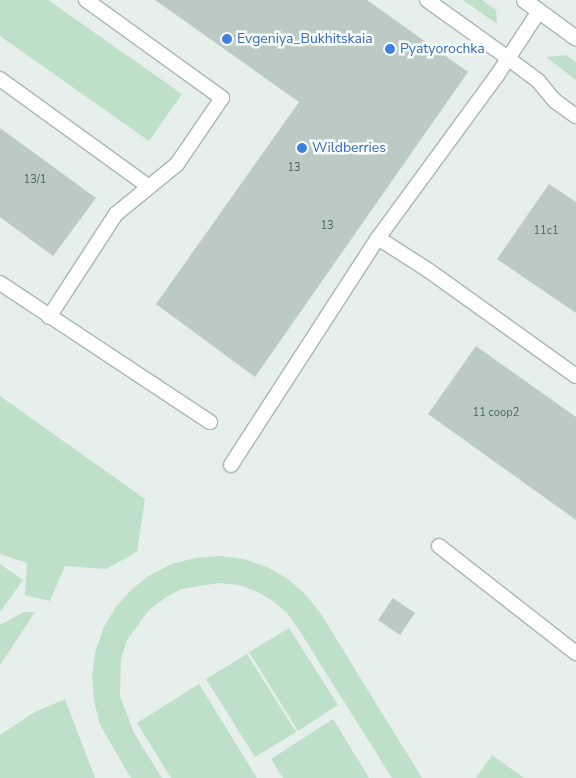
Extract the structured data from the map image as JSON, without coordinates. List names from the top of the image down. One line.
{"places":["Evgeniya_Bukhitskaia","Pyatyorochka","Wildberries"],"house_numbers":["13","13/1","13","11с1","11 соор2"]}
